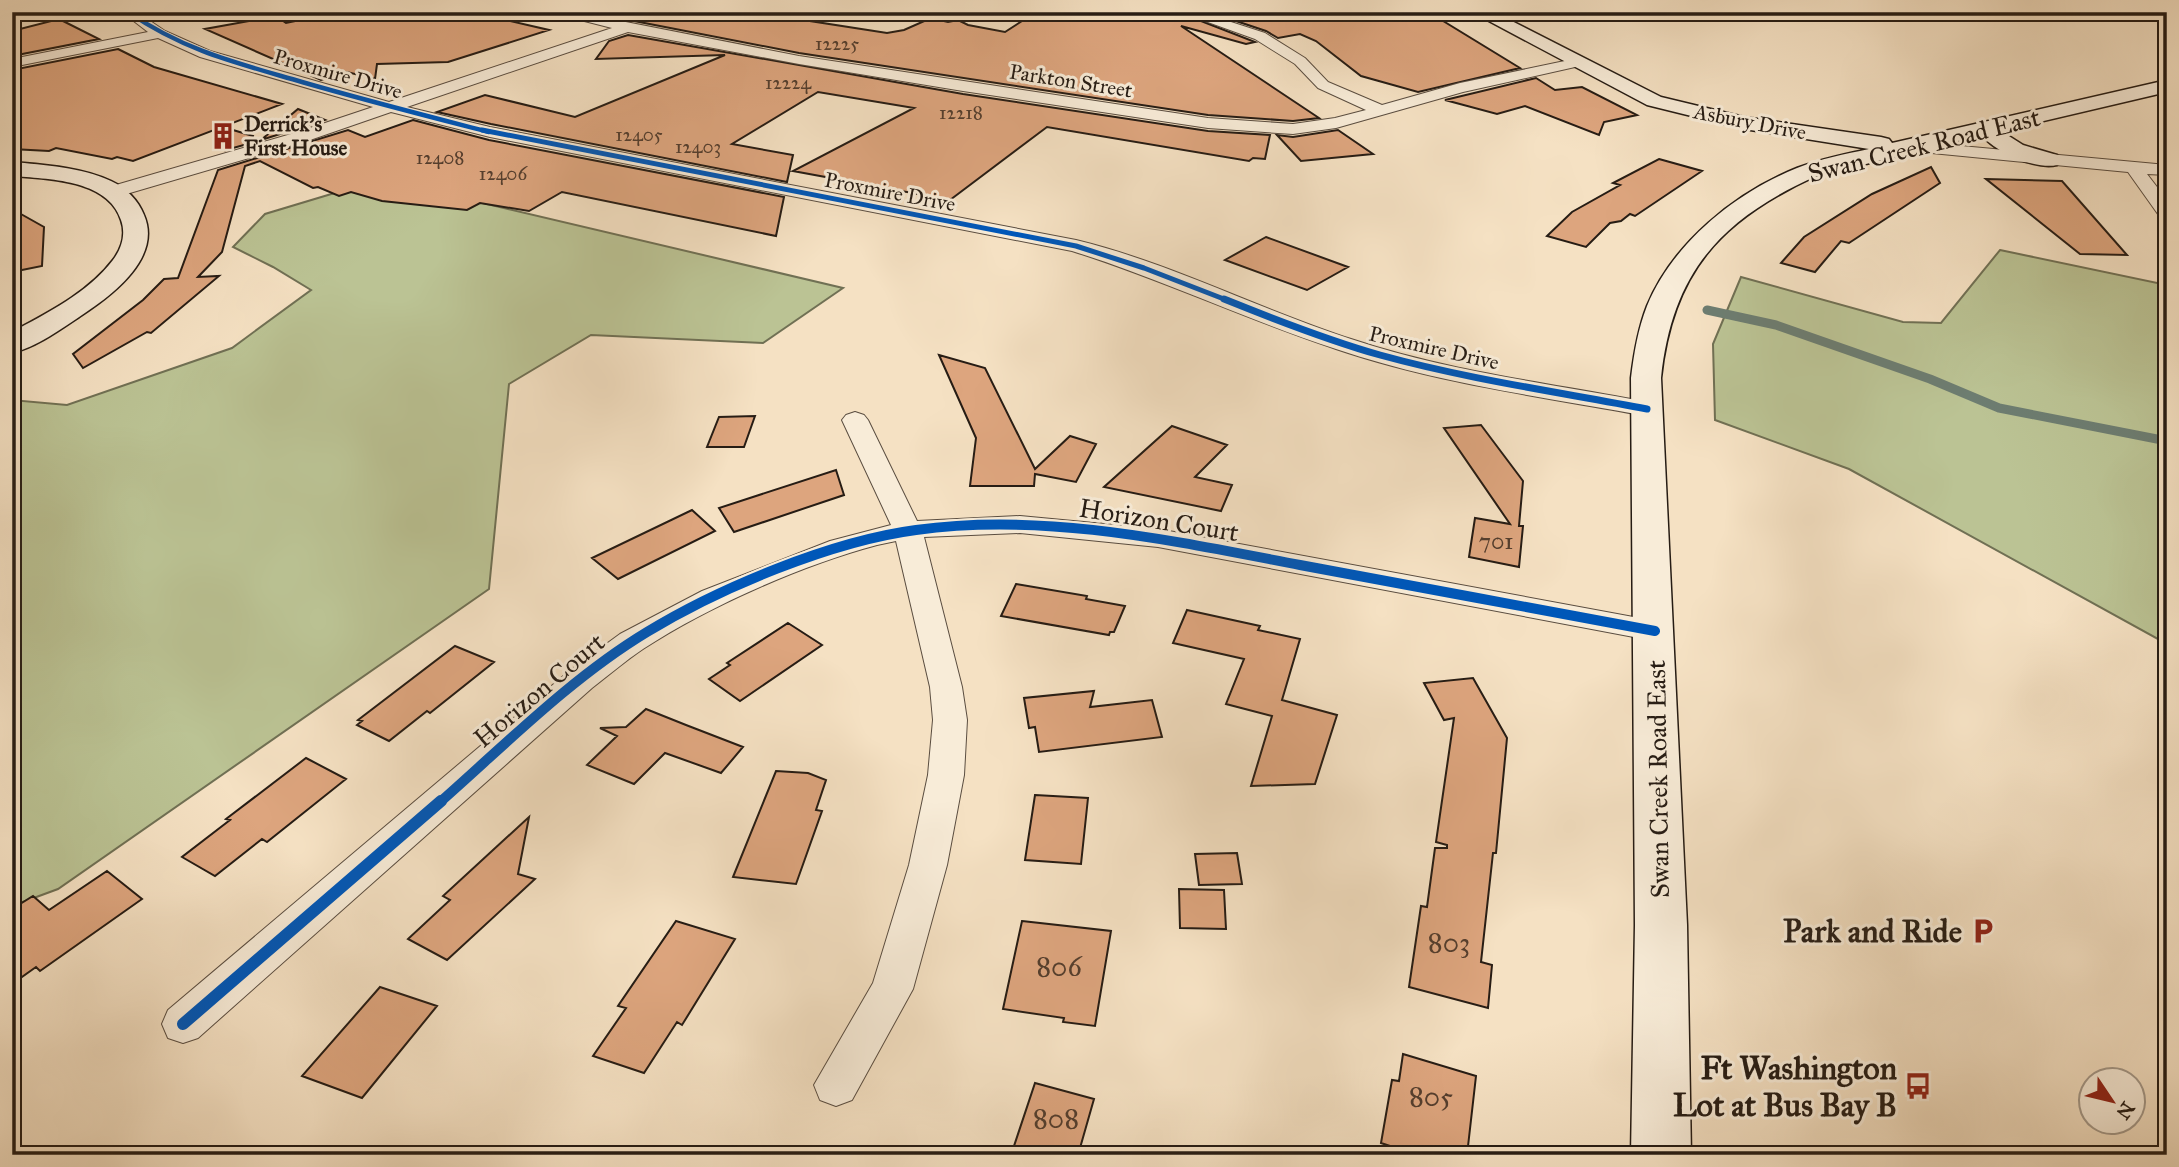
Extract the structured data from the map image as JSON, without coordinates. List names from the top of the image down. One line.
{"streets":{"main road":["Asbury Drive","Swan Creek Road East"],"street":["Proxmire Drive","Parkton Street","Horizon Court"]},"crossings":[["Proxmire Drive","Swan Creek Road East"],["Parkton Street","Asbury Drive"],["Asbury Drive","Swan Creek Road East"],["Swan Creek Road East","Horizon Court"]],"places":{"building":["Derrick's First House"],"parking":["Park and Ride"],"bus stop":["Ft Washington Lot at Bus Bay B"]},"house_numbers":["12225","12224","12218","12405","12403","12408","12406","701","803","806","805","808"],"north":"bottom right"}
